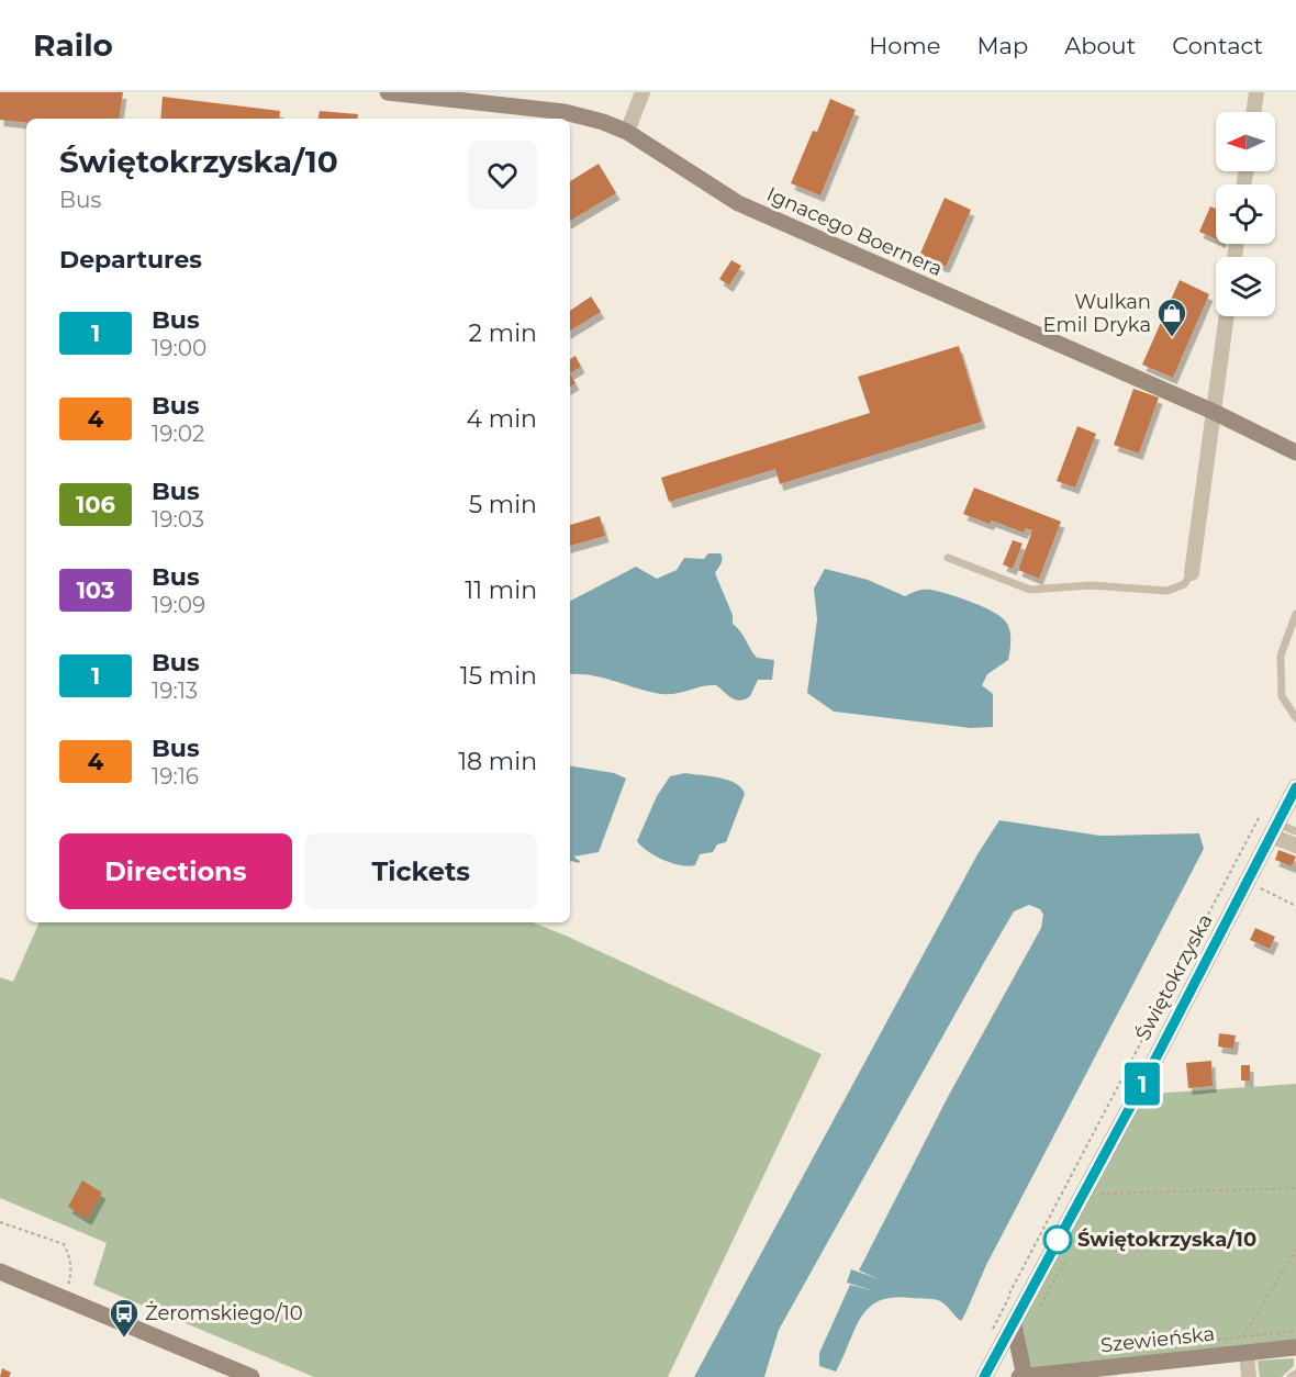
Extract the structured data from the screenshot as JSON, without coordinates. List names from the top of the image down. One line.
{"streets":{"street":["Ignacego Boernera","Świętokrzyska","Szewieńska"]},"places":{"shop":["Wulkan Emil Dryka"],"other":["Świętokrzyska/10"],"bus stop":["Żeromskiego/10"]},"lines":["bus line 1"],"north":"left","page":{"header":"Railo","nav":["Home","Map","About","Contact"],"on_map":"1","heading":[["Świętokrzyska/10","Bus"],"Departures"],"list":[{"mark":"1","name":"Bus","note":"19:00","value":"2 min"},{"mark":"4","name":"Bus","note":"19:02","value":"4 min"},{"mark":"106","name":"Bus","note":"19:03","value":"5 min"},{"mark":"103","name":"Bus","note":"19:09","value":"11 min"},{"mark":"1","name":"Bus","note":"19:13","value":"15 min"},{"mark":"4","name":"Bus","note":"19:16","value":"18 min"}],"buttons":["Directions","Tickets"]}}
